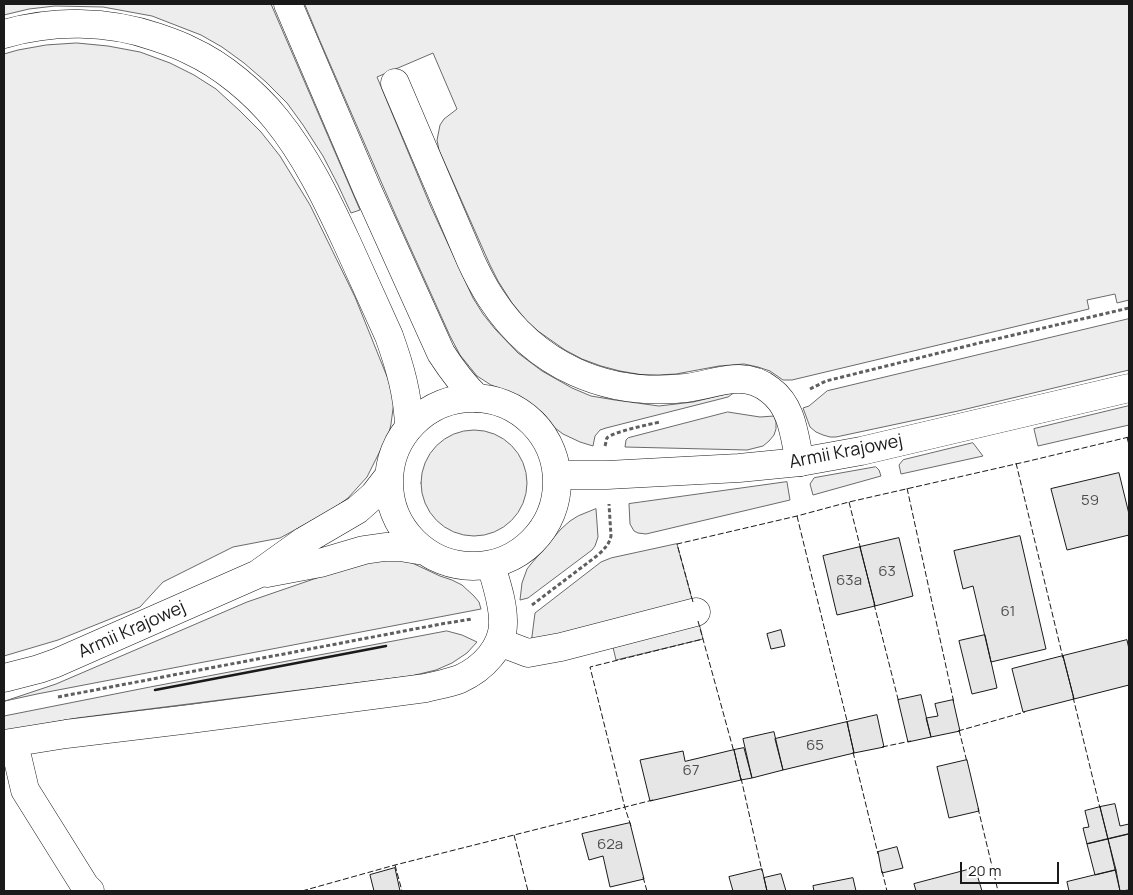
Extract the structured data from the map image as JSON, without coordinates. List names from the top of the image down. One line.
{"streets":{"main road":["Armii Krajowej"]},"house_numbers":["59","63","63a","61","65","67","62a"],"scale_bar":"20 m"}
